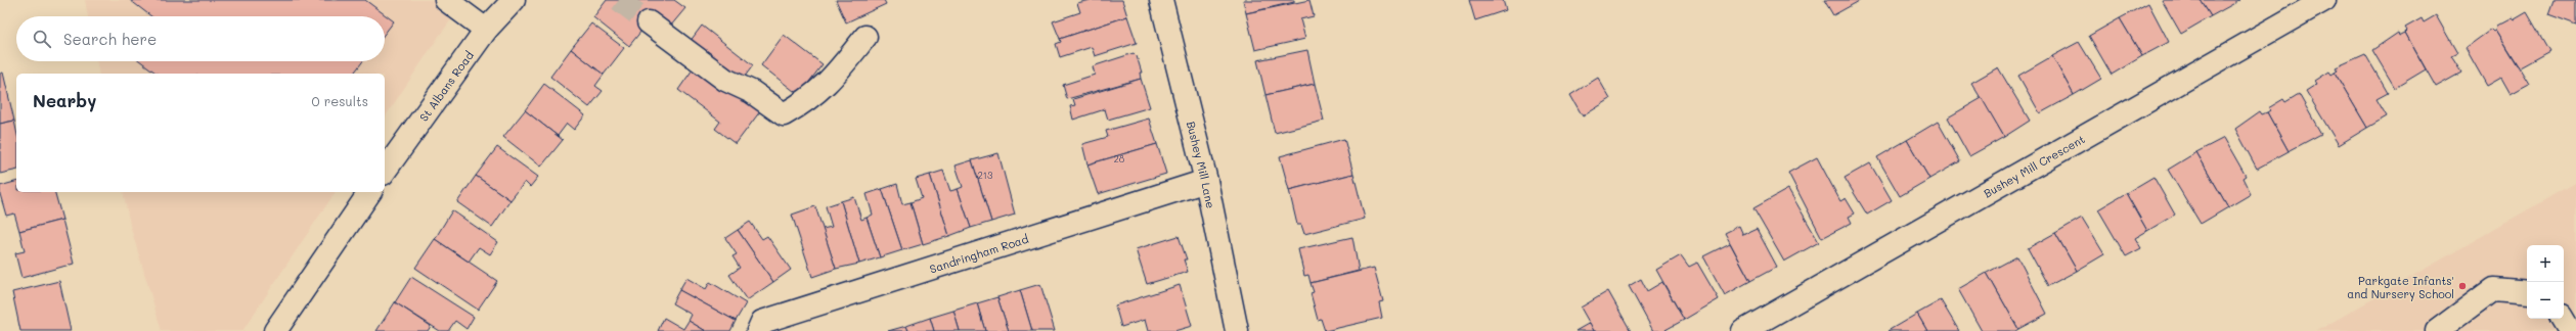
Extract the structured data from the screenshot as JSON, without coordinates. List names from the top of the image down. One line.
{"streets":{"street":["St Albans Road","Bushey Mill Lane","Bushey Mill Crescent","Sandringham Road"]},"crossings":[["Bushey Mill Lane","Sandringham Road"]],"places":["Parkgate Infants' and Nursery School"],"house_numbers":["28","213"],"page":{"search":"Search here","heading":["Nearby","0 results"],"map_buttons":["+","−"]}}
